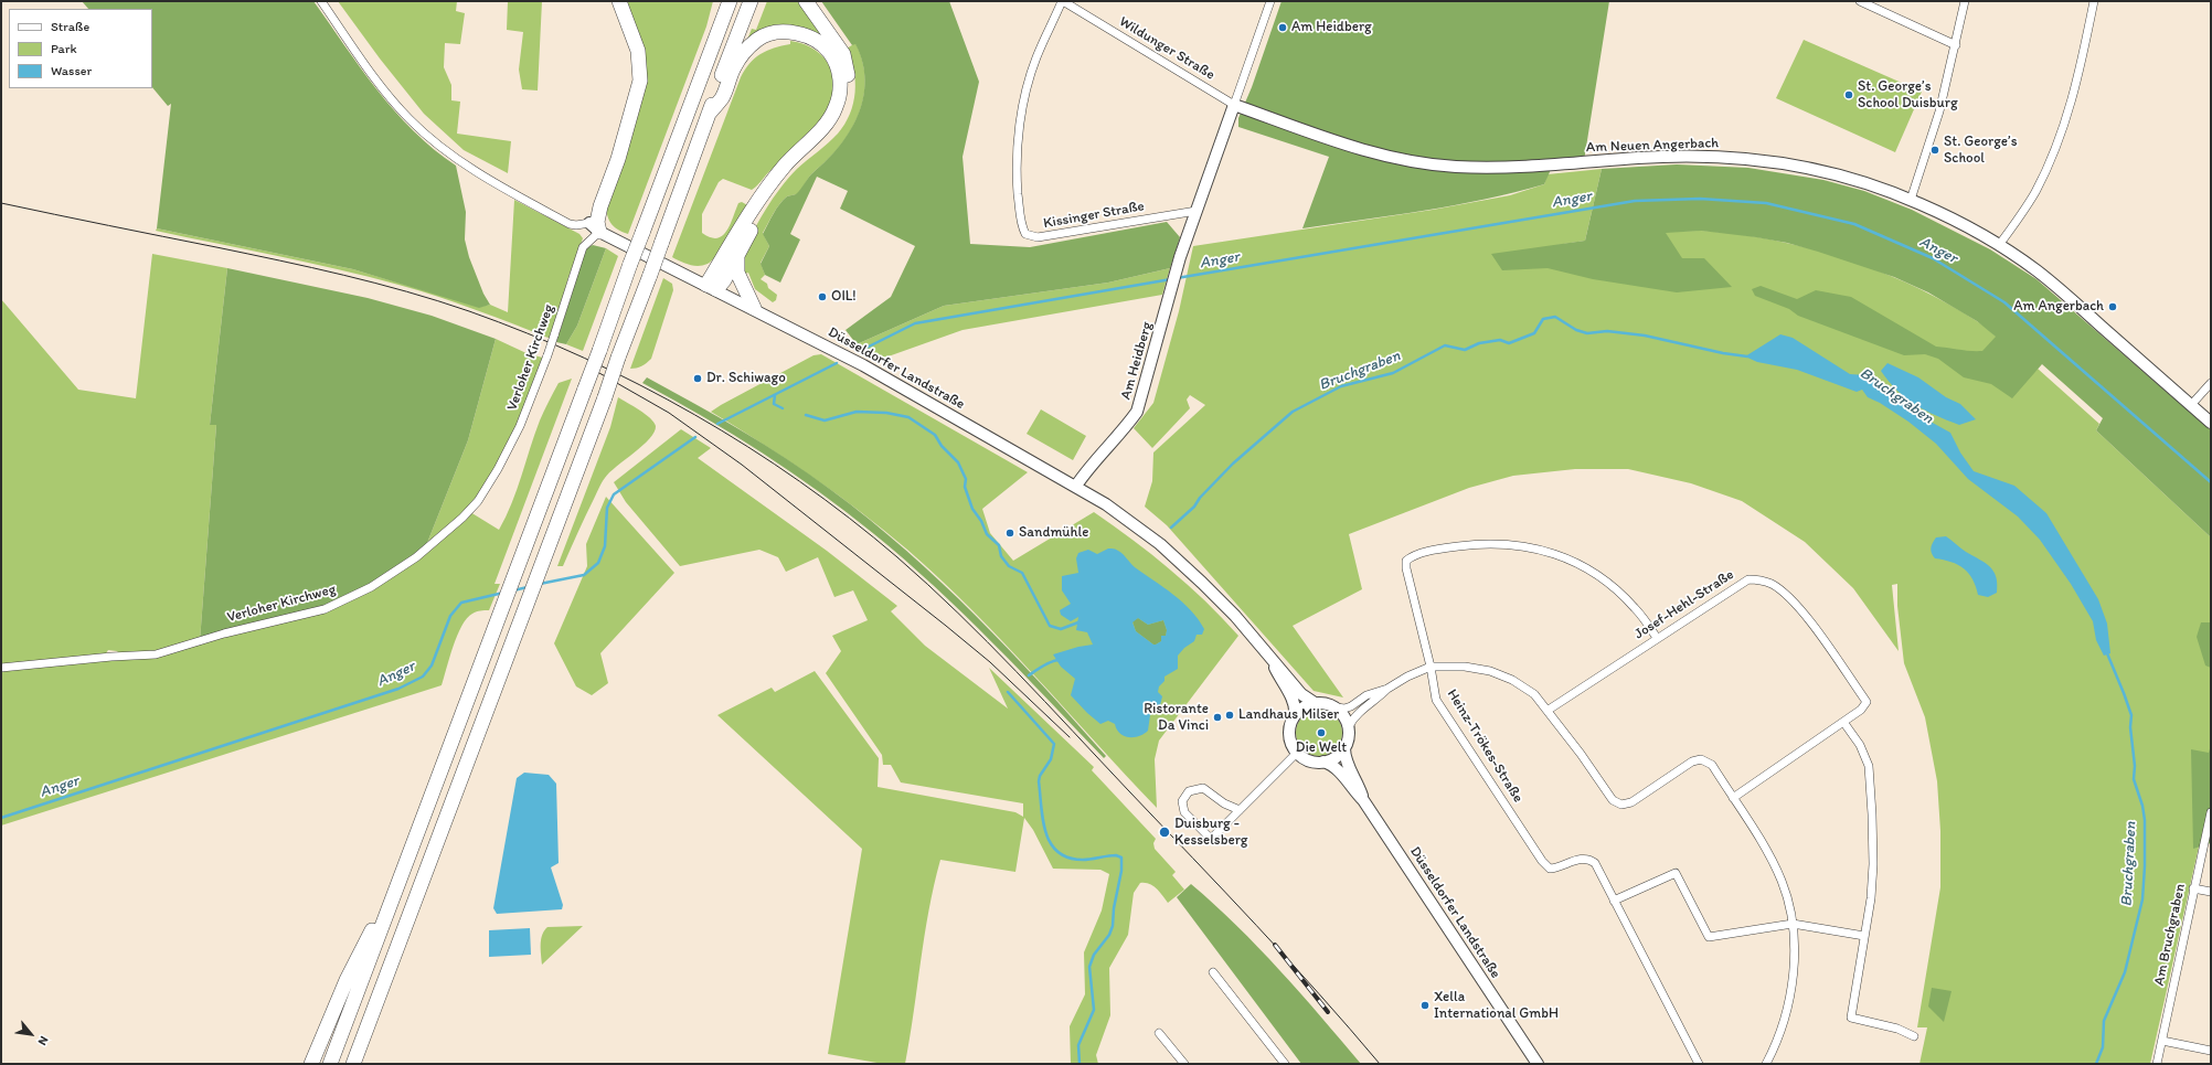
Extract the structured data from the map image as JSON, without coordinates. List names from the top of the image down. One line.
{"streets":{"main road":["Am Neuen Angerbach","Am Heidberg","Düsseldorfer Landstraße"],"street":["Wildunger Straße","Kissinger Straße","Verloher Kirchweg","Josef-Hehl-Straße","Heinz-Trökes-Straße","Am Bruchgraben"]},"crossings":[["Wildunger Straße","Am Neuen Angerbach"],["Wildunger Straße","Kissinger Straße"],["Wildunger Straße","Am Heidberg"],["Am Neuen Angerbach","Am Heidberg"],["Kissinger Straße","Am Heidberg"],["Verloher Kirchweg","Düsseldorfer Landstraße"],["Am Heidberg","Düsseldorfer Landstraße"],["Josef-Hehl-Straße","Heinz-Trökes-Straße"]],"water":["Anger","Bruchgraben"],"places":["Am Heidberg","St. George’s School Duisburg","St. George’s School","OIL!","Am Angerbach","Dr. Schiwago","Sandmühle","Landhaus Milser","Ristorante Da Vinci","Die Welt","Duisburg - Kesselsberg","Xella International GmbH"],"legend":["Straße","Park","Wasser"],"north":"bottom right"}
